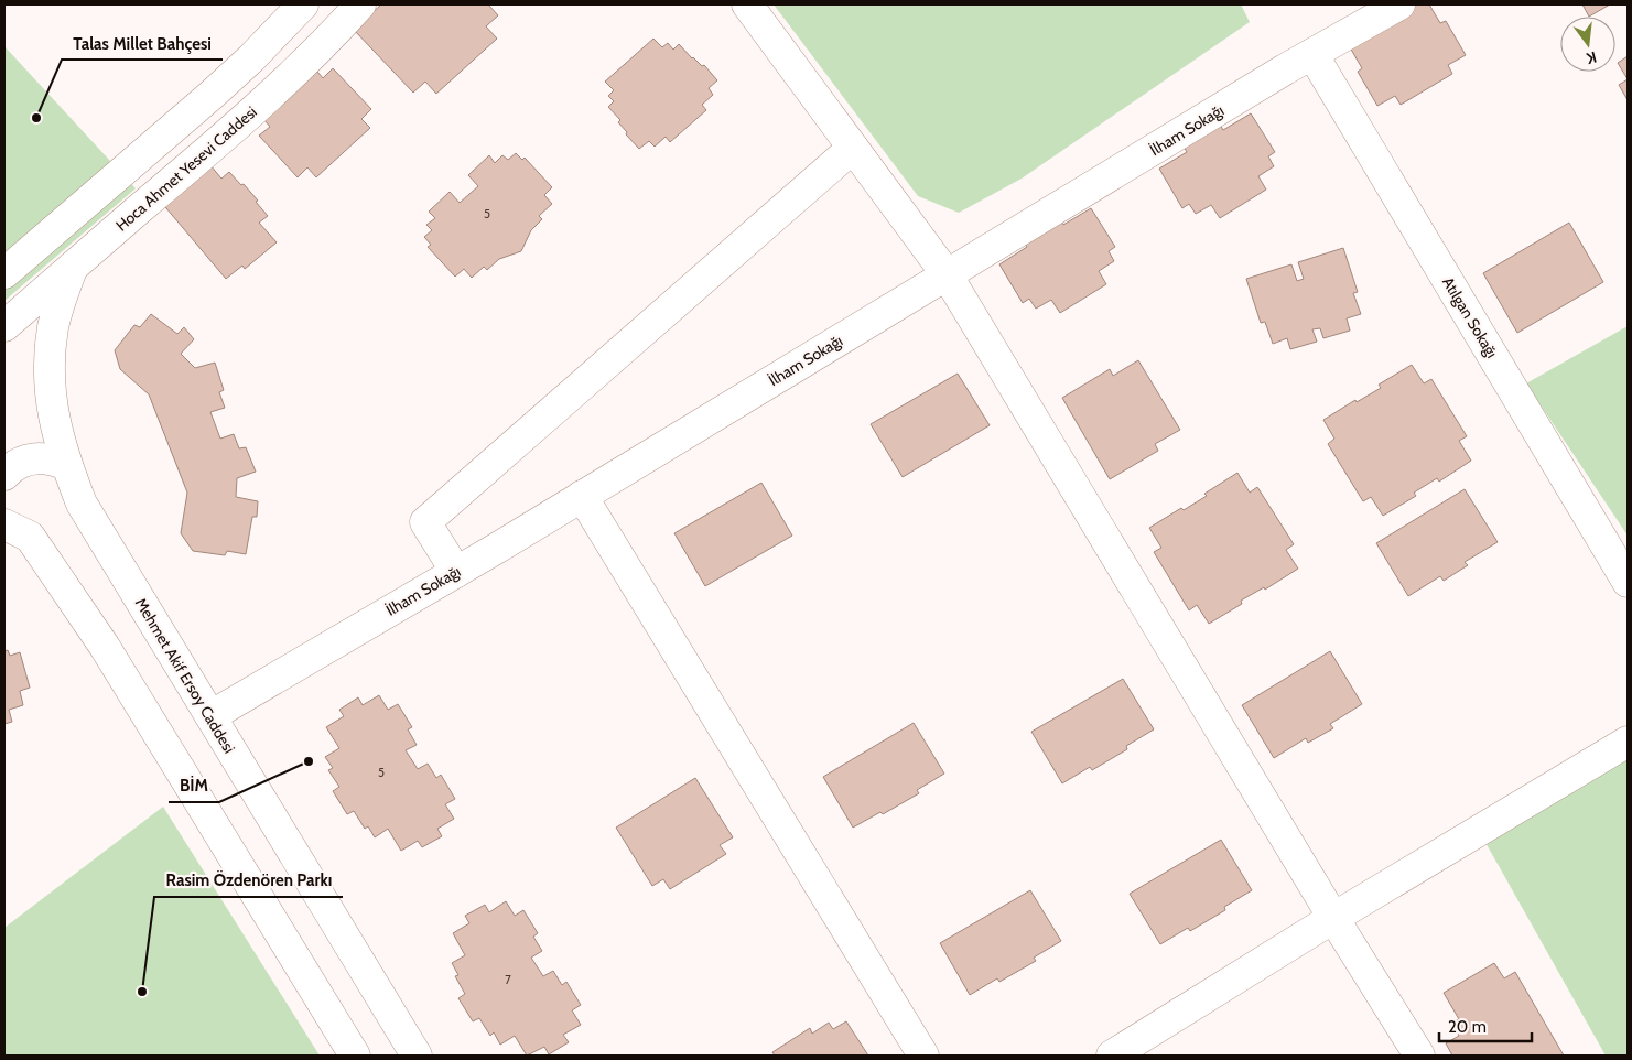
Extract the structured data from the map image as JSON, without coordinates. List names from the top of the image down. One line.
{"streets":{"street":["İlham Sokağı","Hoca Ahmet Yesevi Caddesi","Atılgan Sokağı","Mehmet Akif Ersoy Caddesi"]},"crossings":[["İlham Sokağı","Atılgan Sokağı"],["İlham Sokağı","Mehmet Akif Ersoy Caddesi"],["Hoca Ahmet Yesevi Caddesi","Mehmet Akif Ersoy Caddesi"]],"places":["Talas Millet Bahçesi","BİM","Rasim Özdenören Parkı"],"house_numbers":["5","5","7"],"scale_bar":"20 m","north":"bottom"}
